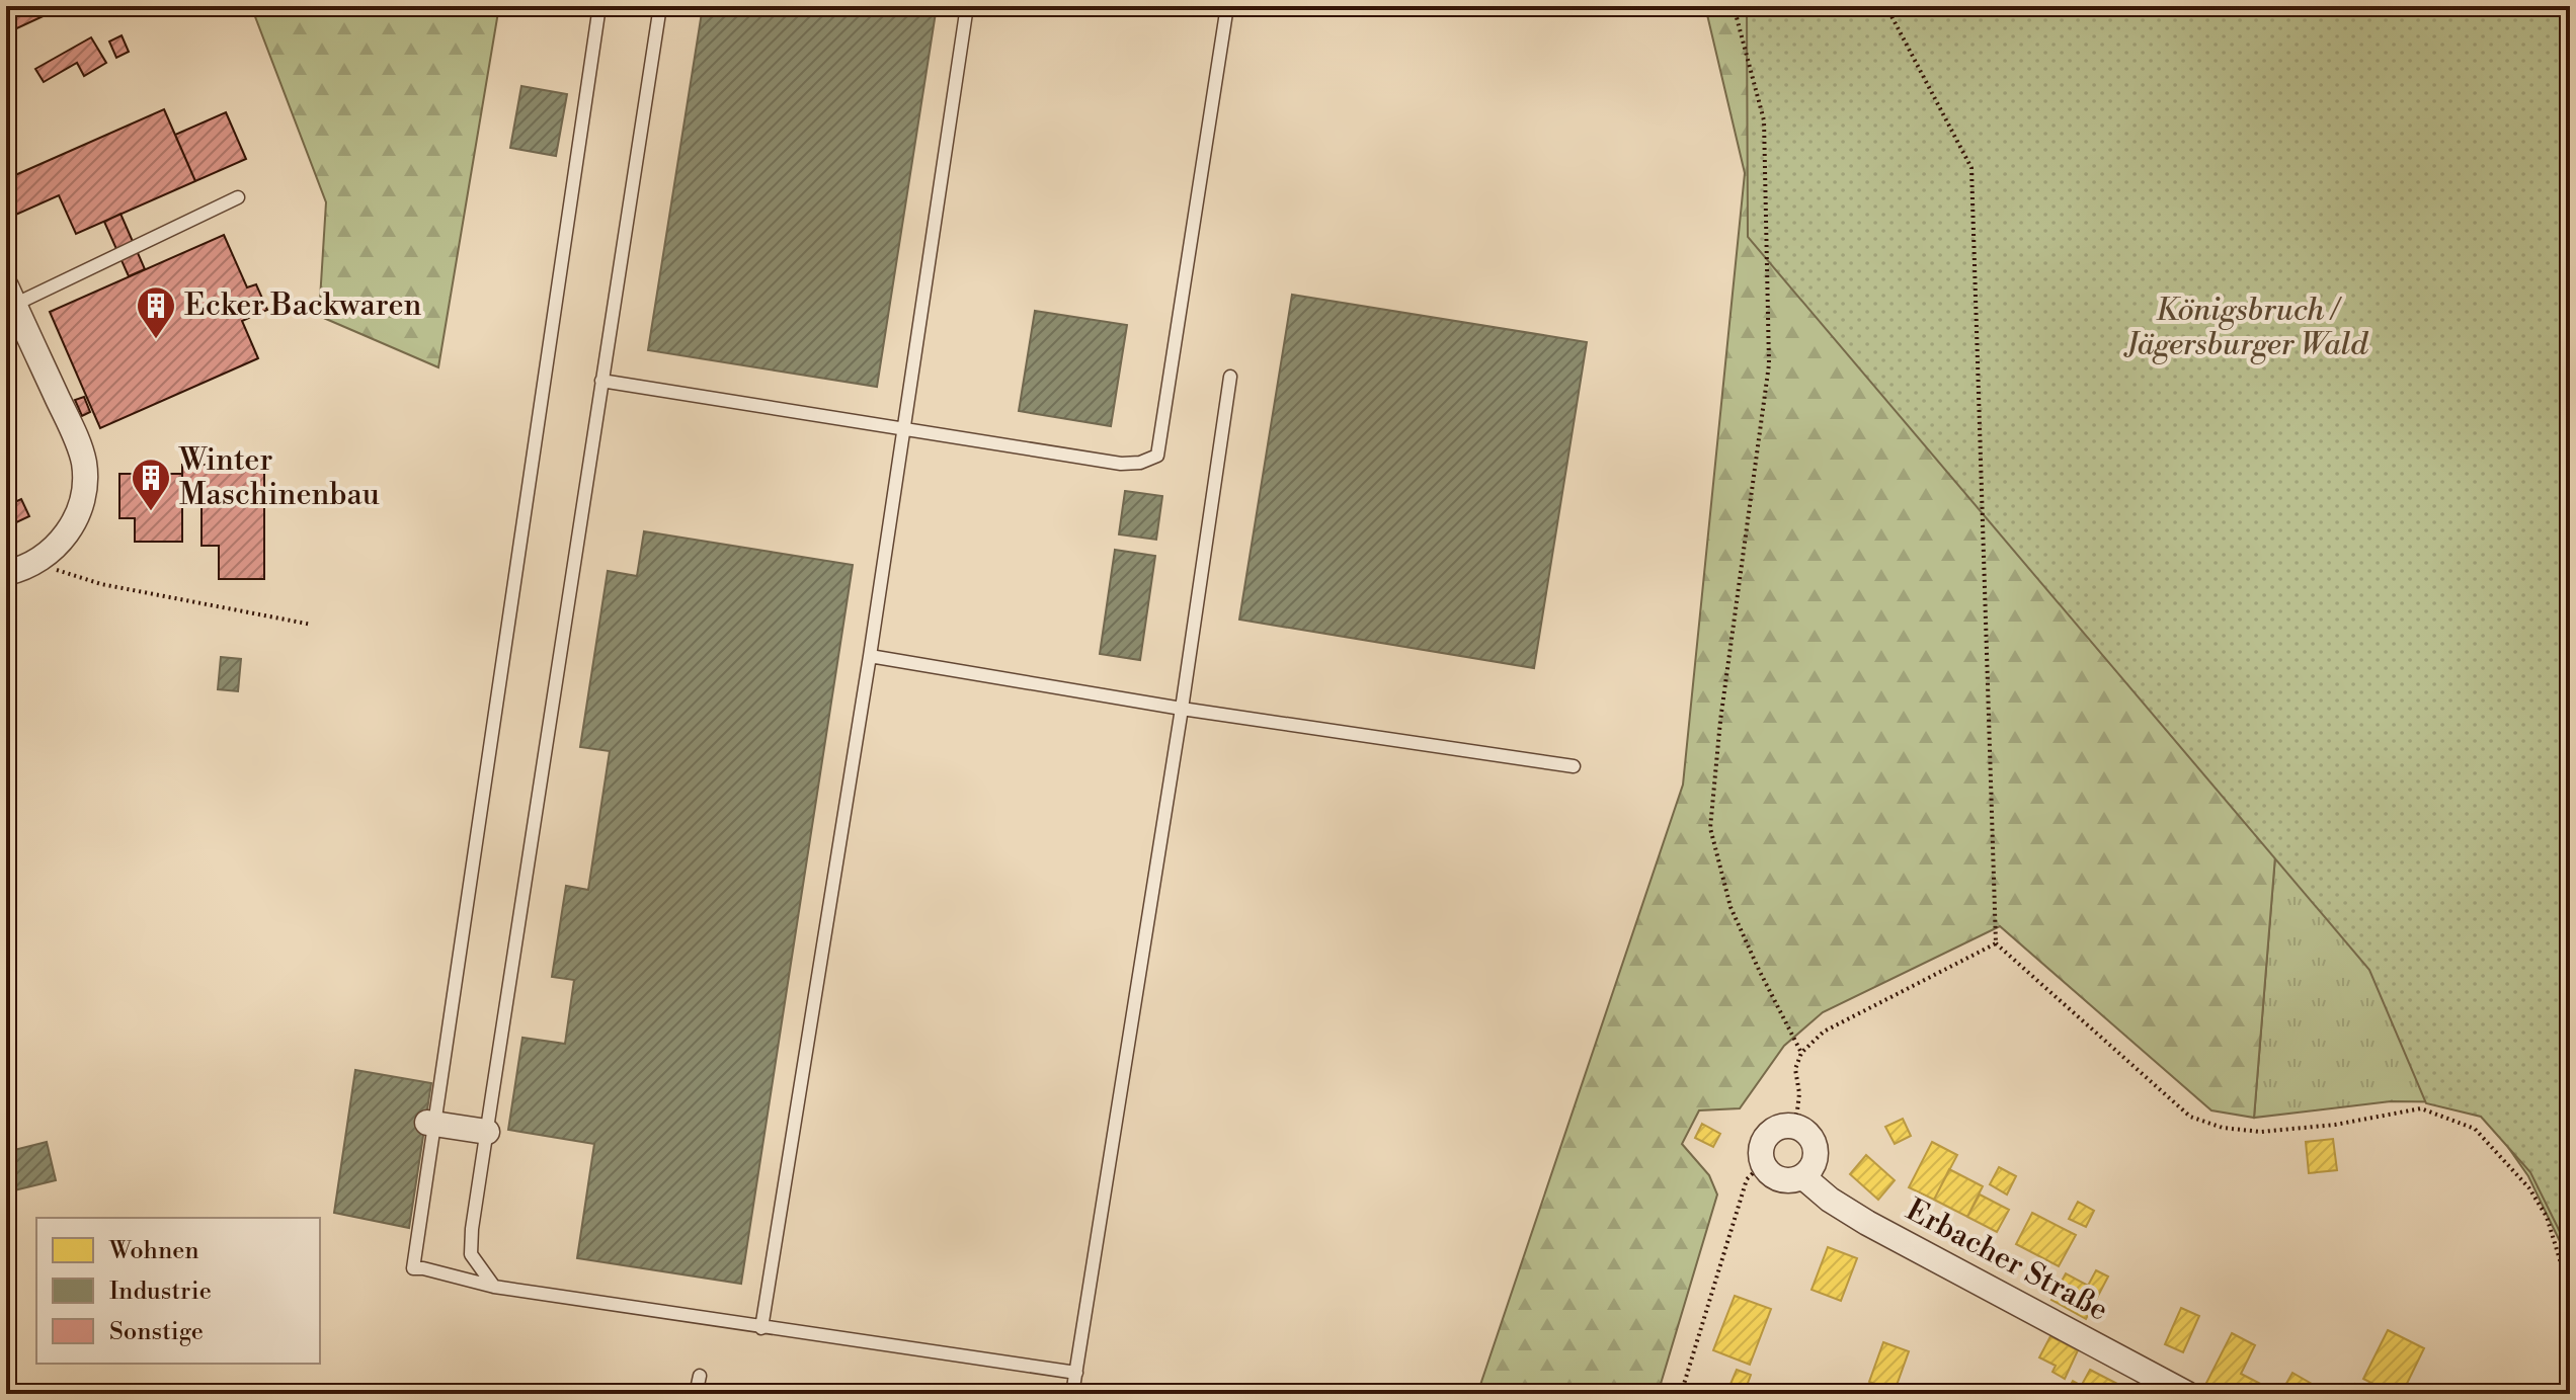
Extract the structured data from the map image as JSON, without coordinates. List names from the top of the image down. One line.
{"streets":{"street":["Erbacher Straße"]},"parks":["Königsbruch / Jägersburger Wald"],"places":{"building":["Ecker Backwaren","Winter Maschinenbau"]},"legend":["Wohnen","Industrie","Sonstige"]}
